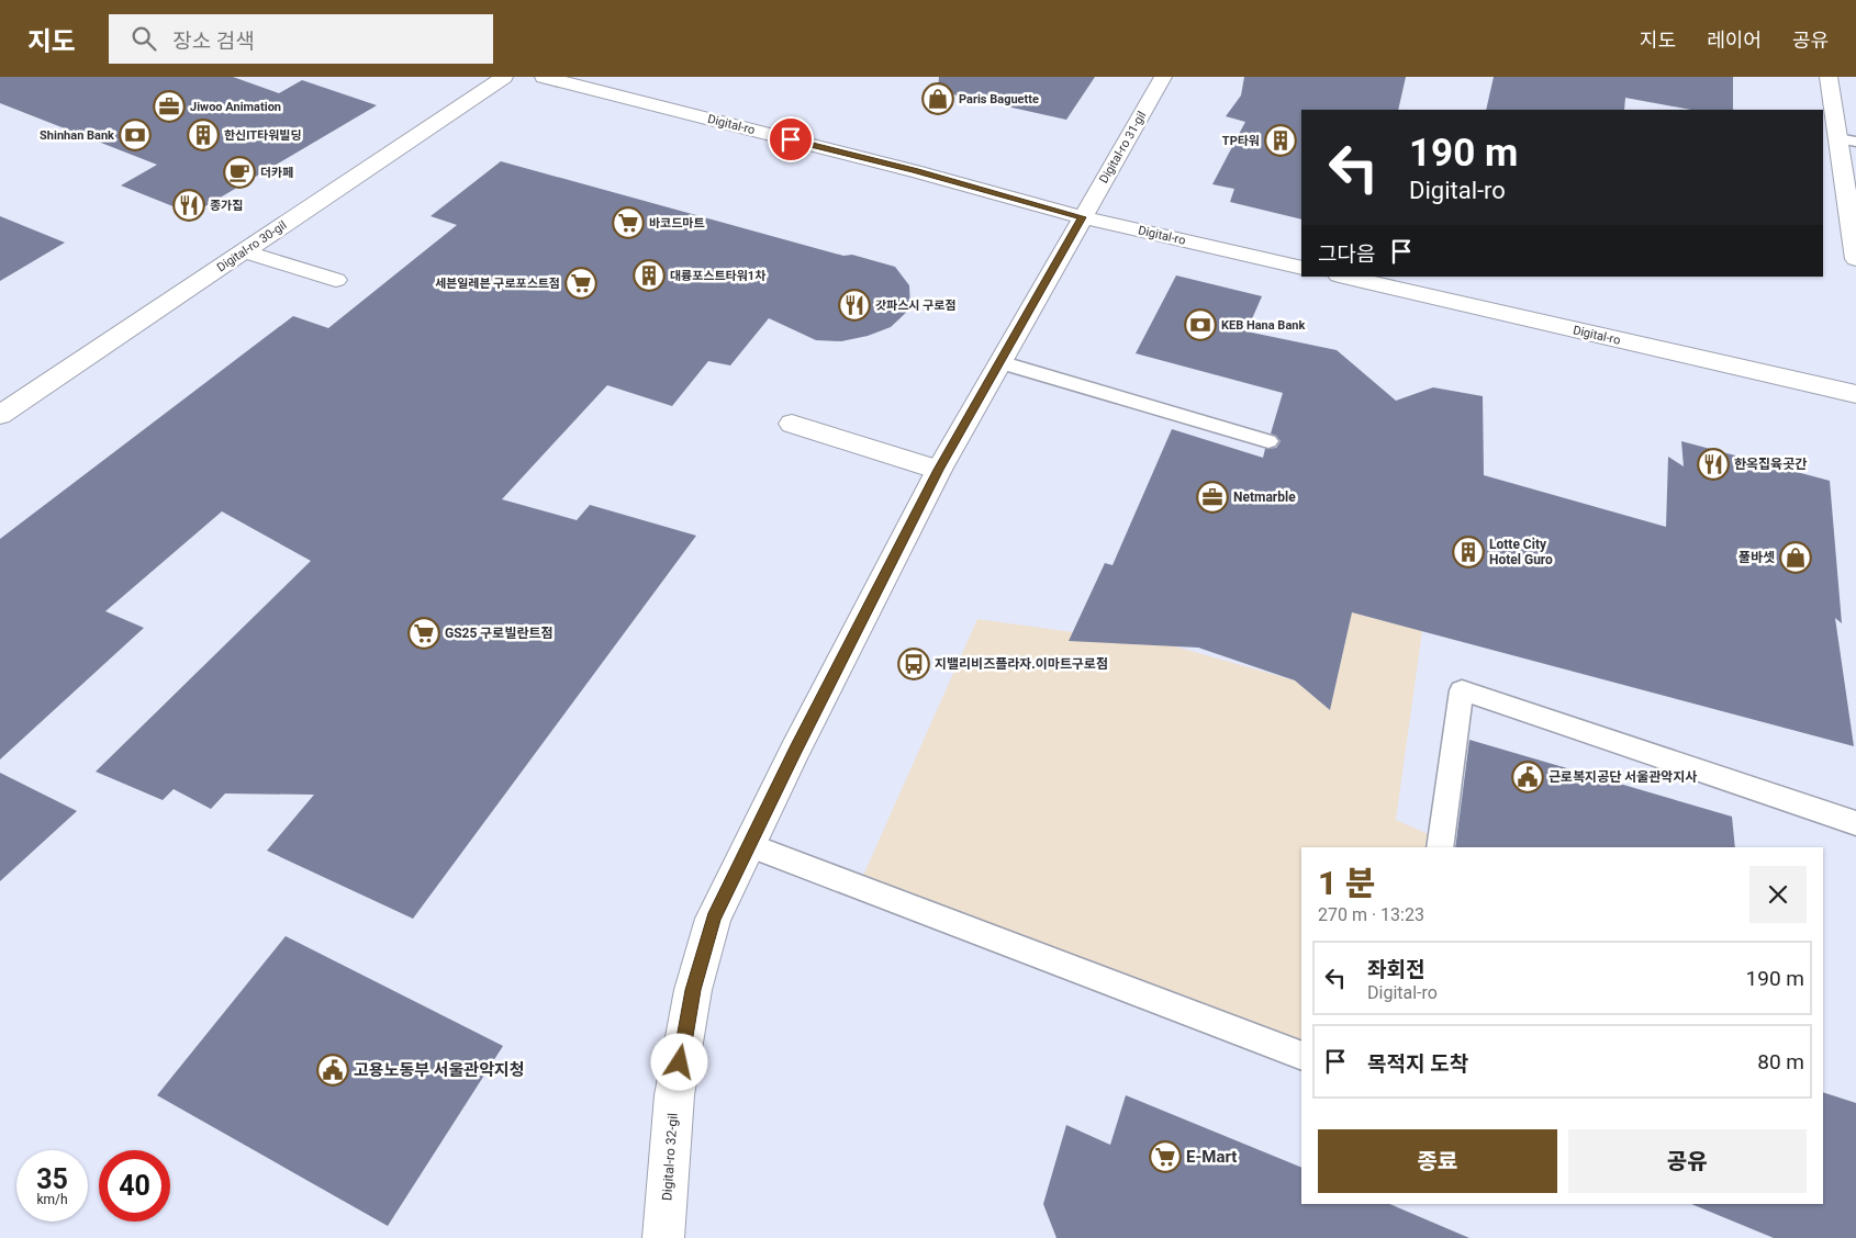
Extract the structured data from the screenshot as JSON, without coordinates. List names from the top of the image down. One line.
{"streets":{"street":["Digital-ro","Digital-ro 31-gil","Digital-ro 30-gil","Digital-ro 32-gil"]},"crossings":[["Digital-ro","Digital-ro 31-gil"],["Digital-ro","Digital-ro 32-gil"],["Digital-ro 31-gil","Digital-ro 32-gil"]],"places":{"shop":["Paris Baguette","풀바셋"],"office":["Jiwoo Animation","Netmarble"],"bank":["Shinhan Bank","KEB Hana Bank"],"building":["한신IT타워빌딩","TP타워","대륭포스트타워1차","Lotte City Hotel Guro"],"cafe":["더카페"],"restaurant":["종가집","갓파스시 구로점","한옥집육곳간"],"supermarket":["바코드마트","세븐일레븐 구로포스트점","GS25 구로빌란트점","E-Mart"],"bus stop":["지밸리비즈플라자.이마트구로점"],"public building":["근로복지공단 서울관악지사","고용노동부 서울관악지청"]},"page":{"header":"지도","search":"장소 검색","nav":["지도","레이어","공유"],"turn":["190 m","Digital-ro"],"then":"그다음","heading":["1 분","270 m · 13:23"],"list":[{"name":"좌회전","note":"Digital-ro","value":"190 m"},{"name":"목적지 도착","value":"80 m"}],"buttons":["종료","공유"],"speed":"35 km/h","limit":"40"}}
